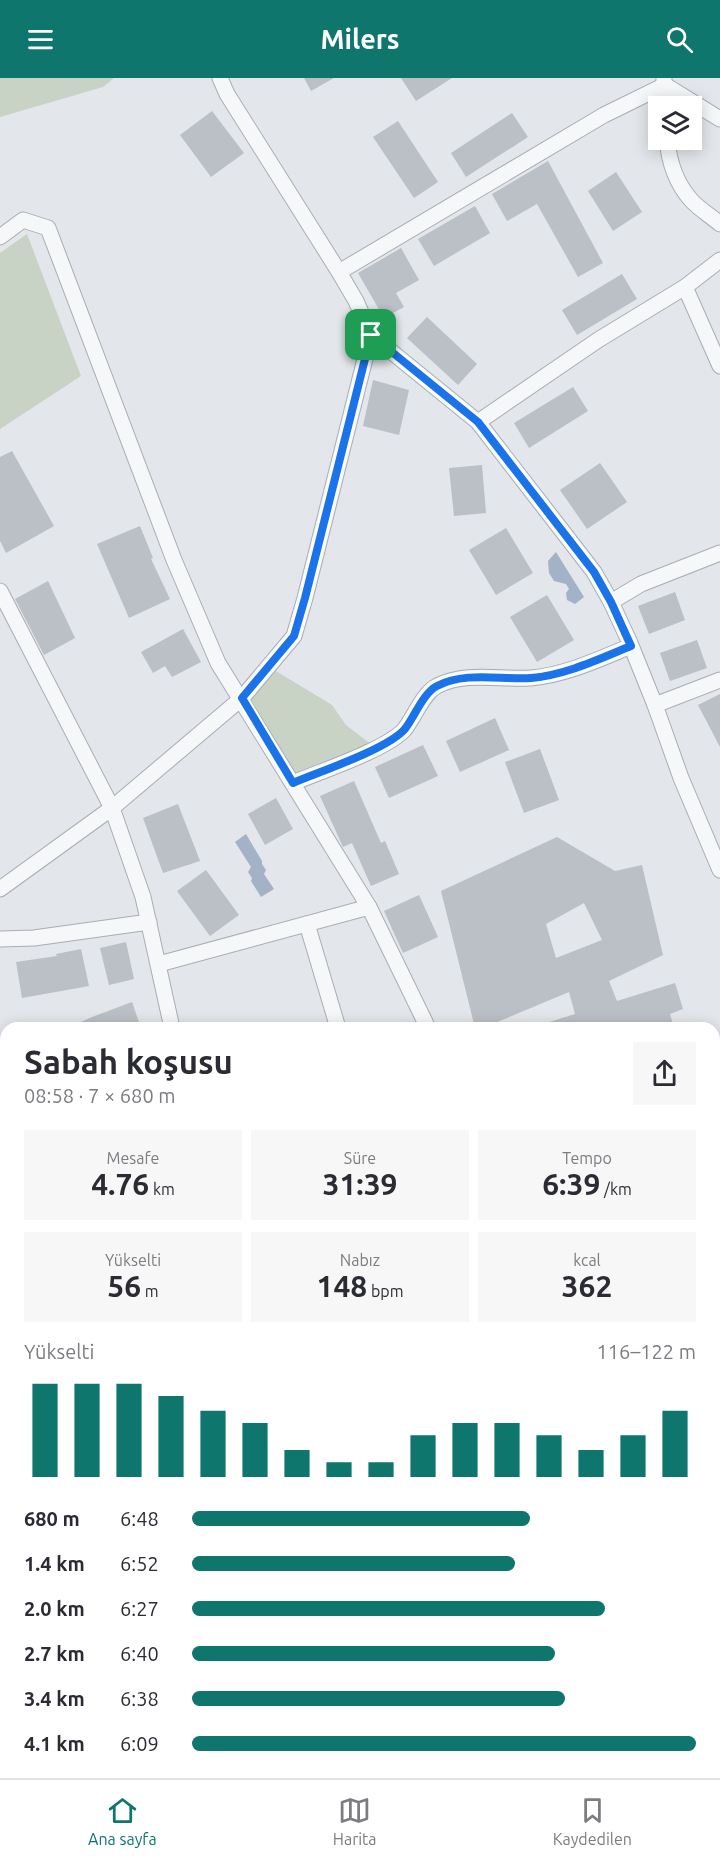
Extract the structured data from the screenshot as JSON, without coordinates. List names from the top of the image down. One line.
{"page":{"header":"Milers","heading":["Sabah koşusu","08:58 · 7 × 680 m"],"stats":[["Mesafe","4.76 km"],["Süre","31:39"],["Tempo","6:39 /km"],["Yükselti","56 m"],["Nabız","148 bpm"],["kcal","362"]],"chart":["Yükselti","116–122 m"],"list":[{"name":"680 m","note":"6:48"},{"name":"1.4 km","note":"6:52"},{"name":"2.0 km","note":"6:27"},{"name":"2.7 km","note":"6:40"},{"name":"3.4 km","note":"6:38"},{"name":"4.1 km","note":"6:09"}],"tabs":["Ana sayfa","Harita","Kaydedilen"]}}
